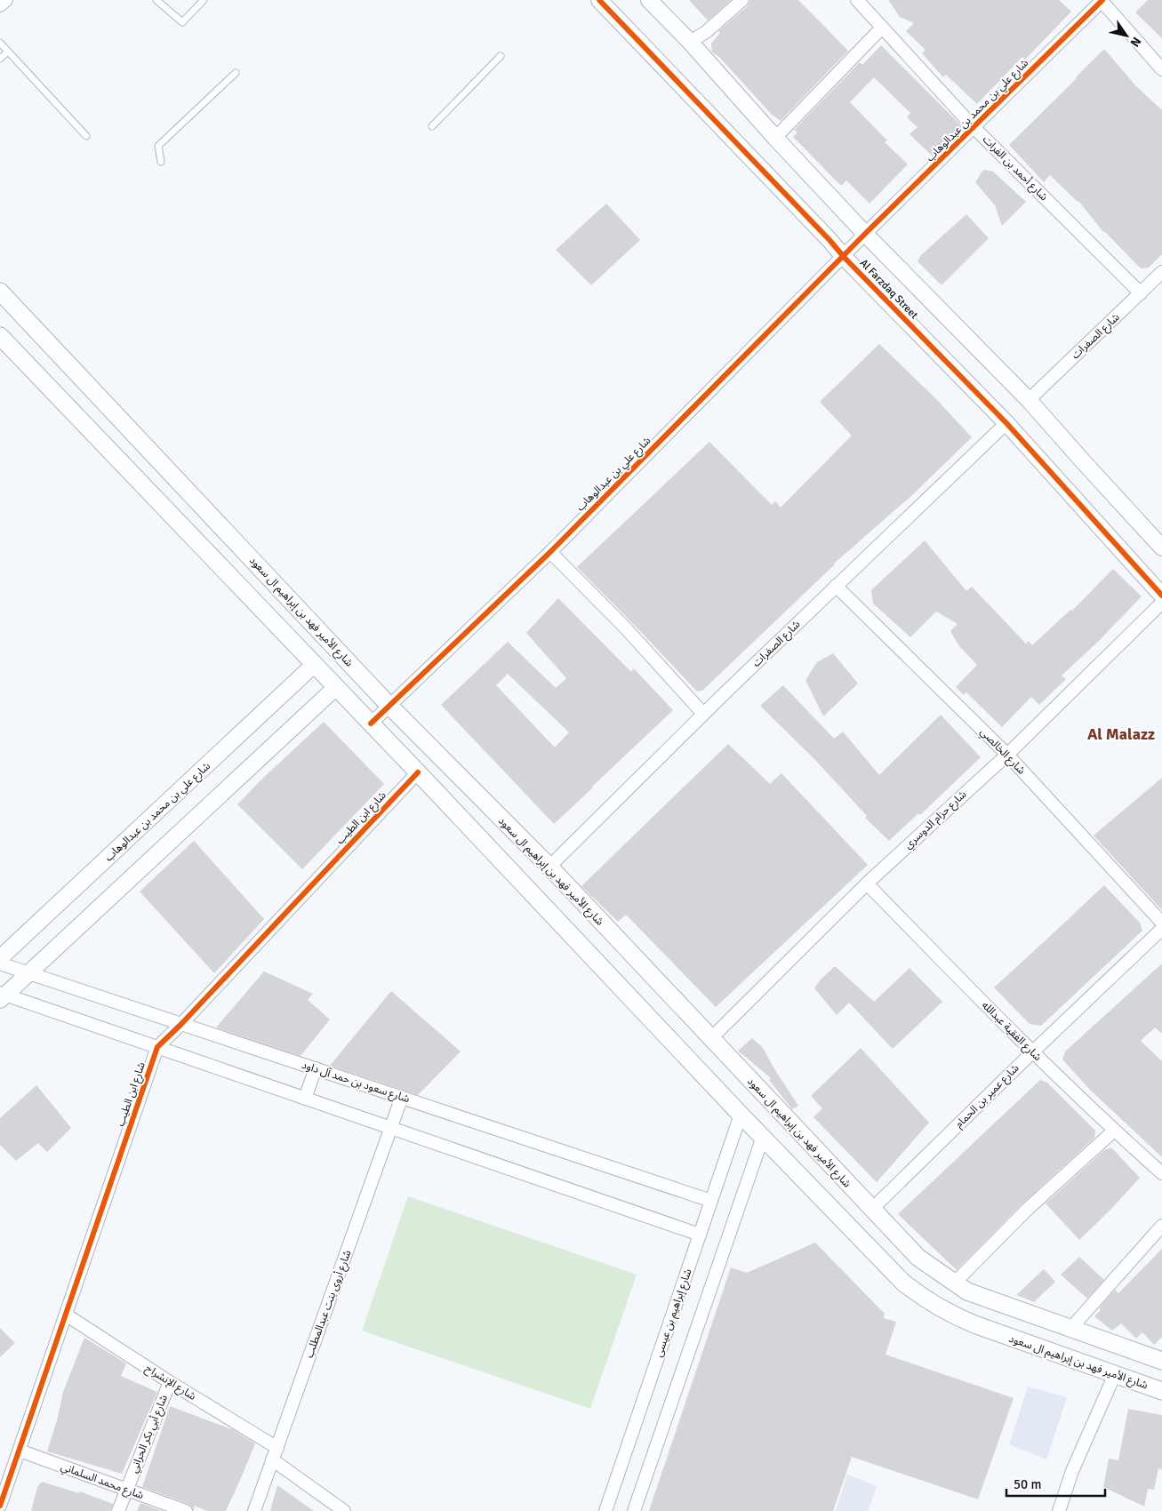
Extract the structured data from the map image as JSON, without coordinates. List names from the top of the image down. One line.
{"streets":{"main road":["شارع الأمير فهد بن إبراهيم ال سعود"],"street":["شارع علي بن محمد بن عبدالوهاب","شارع أحمد بن الفرات","Al Farzdaq Street","شارع الصفرات","شارع علي بن عبدالوهاب","شارع الخالصي","شارع ابن الطيب","شارع حزام الدوسري","شارع الفقية عبدالله","شارع سعود بن حمد آل داود","شارع عمير بن الحمام","شارع أروى بنت عبدالمطلب","شارع إبراهيم بن عيسى","شارع الإنشراح","شارع أبي بكر الحراني","شارع محمد السلماني"]},"crossings":[["شارع علي بن محمد بن عبدالوهاب","شارع أحمد بن الفرات"],["شارع علي بن محمد بن عبدالوهاب","Al Farzdaq Street"],["شارع علي بن محمد بن عبدالوهاب","شارع علي بن عبدالوهاب"],["شارع علي بن محمد بن عبدالوهاب","شارع الأمير فهد بن إبراهيم ال سعود"],["شارع أحمد بن الفرات","شارع الصفرات"],["Al Farzdaq Street","شارع الصفرات"],["Al Farzdaq Street","شارع علي بن عبدالوهاب"],["شارع الصفرات","شارع الأمير فهد بن إبراهيم ال سعود"],["شارع الصفرات","شارع الخالصي"],["شارع علي بن عبدالوهاب","شارع الأمير فهد بن إبراهيم ال سعود"],["شارع الأمير فهد بن إبراهيم ال سعود","شارع ابن الطيب"],["شارع الأمير فهد بن إبراهيم ال سعود","شارع حزام الدوسري"],["شارع الأمير فهد بن إبراهيم ال سعود","شارع عمير بن الحمام"],["شارع الأمير فهد بن إبراهيم ال سعود","شارع إبراهيم بن عيسى"],["شارع الخالصي","شارع حزام الدوسري"],["شارع ابن الطيب","شارع سعود بن حمد آل داود"],["شارع ابن الطيب","شارع الإنشراح"],["شارع ابن الطيب","شارع محمد السلماني"],["شارع حزام الدوسري","شارع الفقية عبدالله"],["شارع الفقية عبدالله","شارع عمير بن الحمام"],["شارع سعود بن حمد آل داود","شارع أروى بنت عبدالمطلب"],["شارع سعود بن حمد آل داود","شارع إبراهيم بن عيسى"],["شارع أروى بنت عبدالمطلب","شارع الإنشراح"],["شارع الإنشراح","شارع أبي بكر الحراني"],["شارع أبي بكر الحراني","شارع محمد السلماني"]],"districts":["Al Malazz"],"scale_bar":"50 m","north":"bottom right"}
